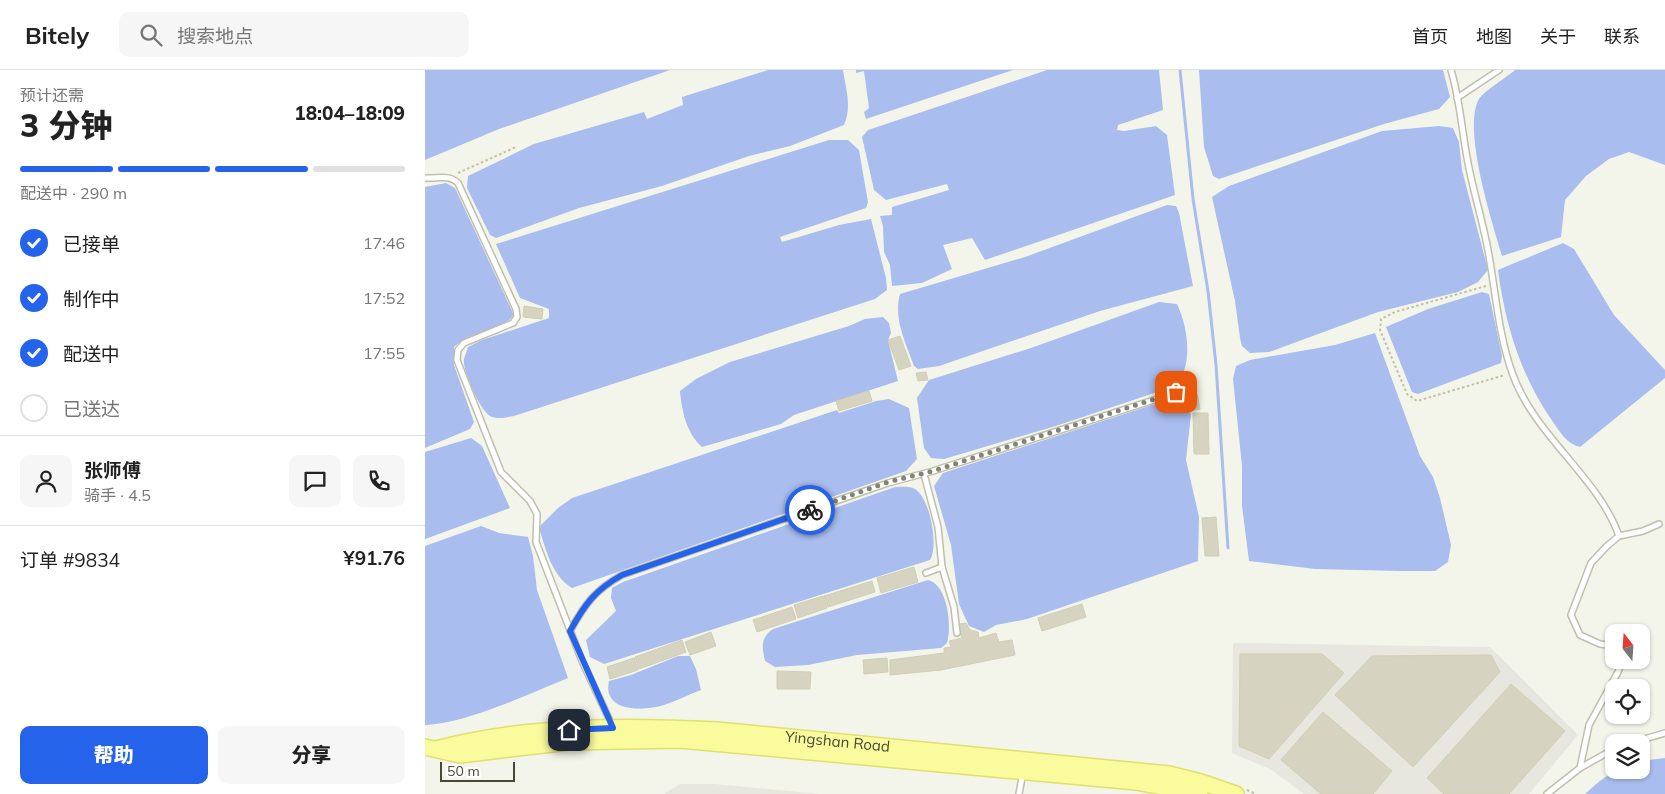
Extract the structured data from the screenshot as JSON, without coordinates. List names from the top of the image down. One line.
{"streets":{"main road":["Yingshan Road"]},"scale_bar":"50 m","north":"top","page":{"header":"Bitely","search":"搜索地点","nav":["首页","地图","关于","联系"],"heading":["3 分钟","预计还需","18:04–18:09"],"panel":["张师傅","骑手 · 4.5","订单 #9834","¥91.76"],"bar":"配送中 · 290 m","list":[["已接单","17:46"],["制作中","17:52"],["配送中","17:55"],"已送达"],"buttons":["帮助","分享"],"scale":"50 m"}}
